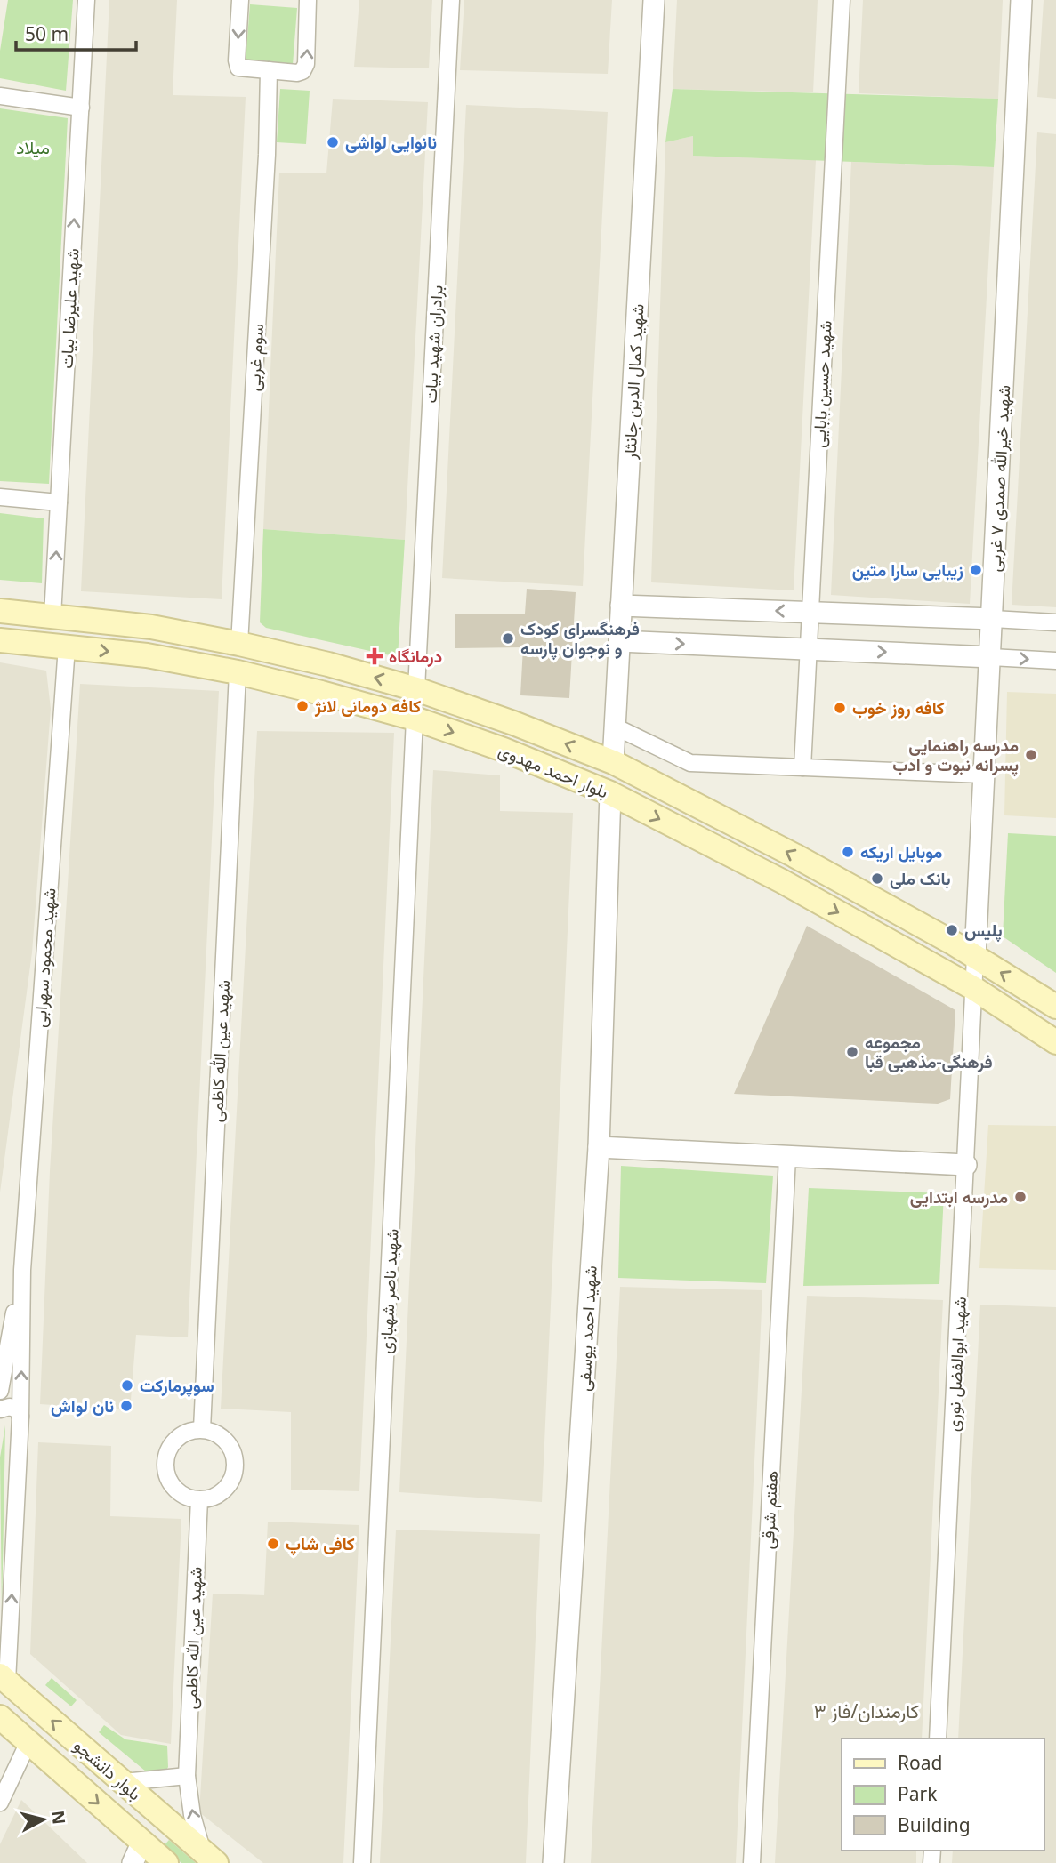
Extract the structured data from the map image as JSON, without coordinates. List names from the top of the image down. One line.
{"streets":{"main road":["بلوار احمد مهدوی","بلوار دانشجو"],"street":["شهید علیرضا بیات","برادران شهید بیات","سوم غربی","شهید کمال الدین جانثار","شهید حسین بابایی","شهید خیرالله صمدی ۷ غربی","شهید محمود سهرابی","شهید عین الله کاظمی","شهید ناصر شهبازی","شهید احمد یوسفی","شهید ابوالفضل نوری","هفتم شرقی"]},"crossings":[["شهید علیرضا بیات","بلوار احمد مهدوی"],["برادران شهید بیات","بلوار احمد مهدوی"],["سوم غربی","بلوار احمد مهدوی"],["شهید کمال الدین جانثار","بلوار احمد مهدوی"],["شهید خیرالله صمدی ۷ غربی","بلوار احمد مهدوی"],["شهید خیرالله صمدی ۷ غربی","شهید ابوالفضل نوری"],["بلوار احمد مهدوی","شهید محمود سهرابی"],["بلوار احمد مهدوی","شهید عین الله کاظمی"],["بلوار احمد مهدوی","شهید ناصر شهبازی"],["بلوار احمد مهدوی","شهید احمد یوسفی"],["بلوار احمد مهدوی","شهید ابوالفضل نوری"],["شهید محمود سهرابی","بلوار دانشجو"],["شهید عین الله کاظمی","بلوار دانشجو"]],"one_way":["شهید علیرضا بیات"],"districts":["کارمندان/فاز ۳"],"parks":["میلاد"],"places":{"other":["نانوایی لواشی","زیبایی سارا متین","فرهنگسرای کودک و نوجوان پارسه","کافه دومانی لانژ","کافه روز خوب","مدرسه راهنمایی پسرانه نبوت و ادب","موبایل اریکه","بانک ملی","پلیس","مجموعه فرهنگی-مذهبی قبا","مدرسه ابتدایی","سوپرمارکت","نان لواش","کافی شاپ"],"health":["درمانگاه"]},"legend":["Road","Park","Building"],"scale_bar":"50 m","north":"right"}
